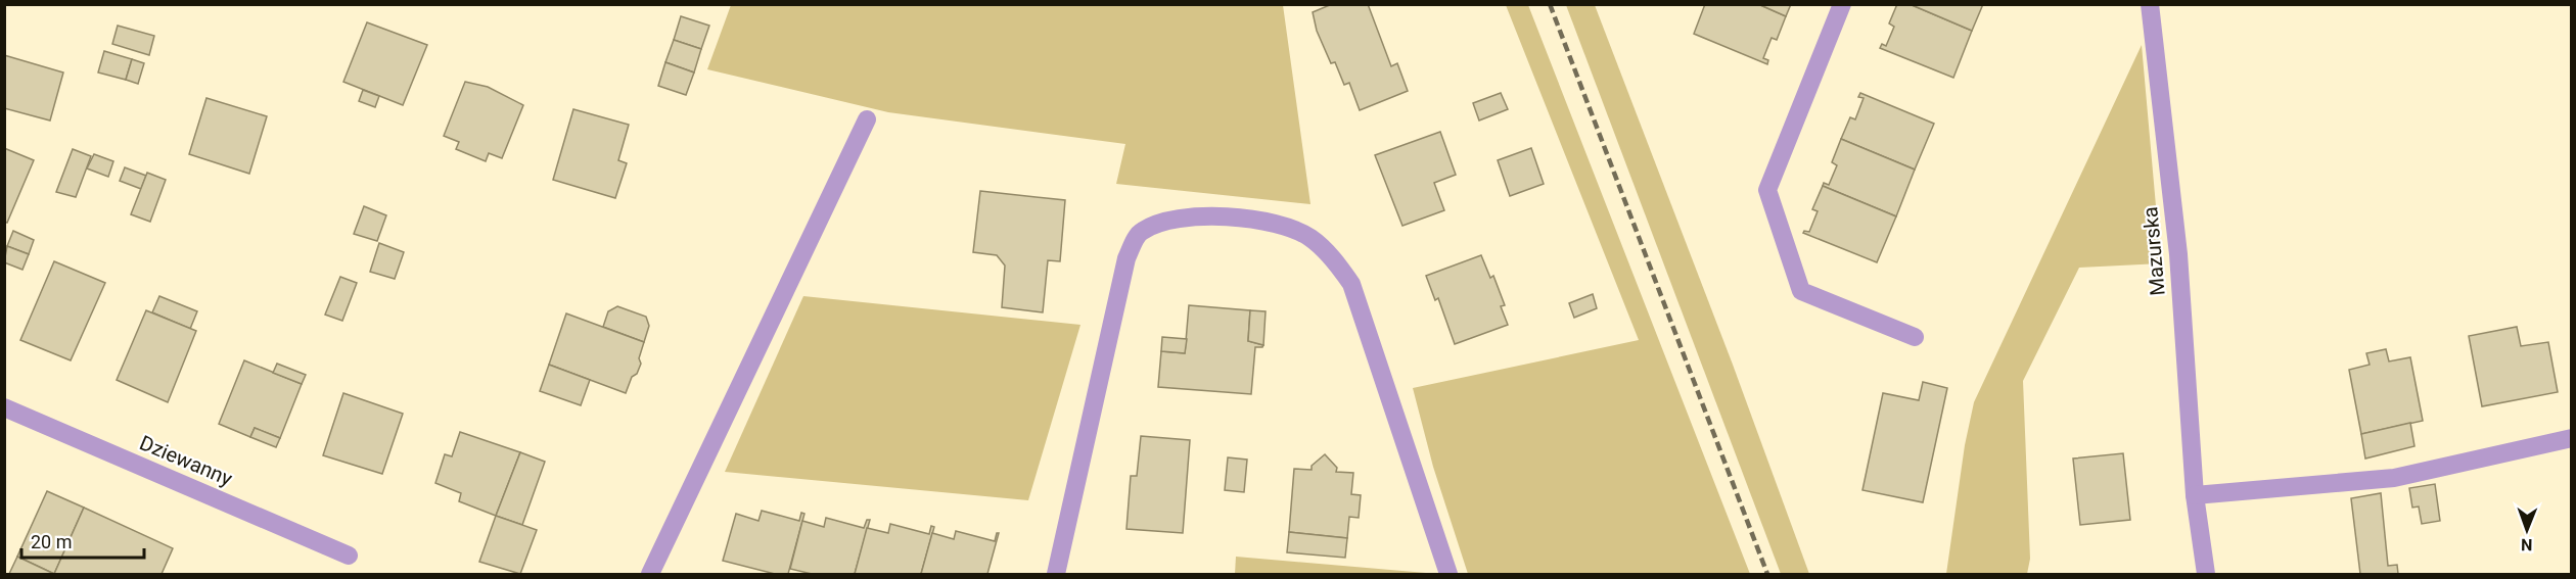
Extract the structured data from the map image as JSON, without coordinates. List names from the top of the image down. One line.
{"streets":{"street":["Mazurska","Dziewanny"]},"scale_bar":"20 m","north":"bottom"}
